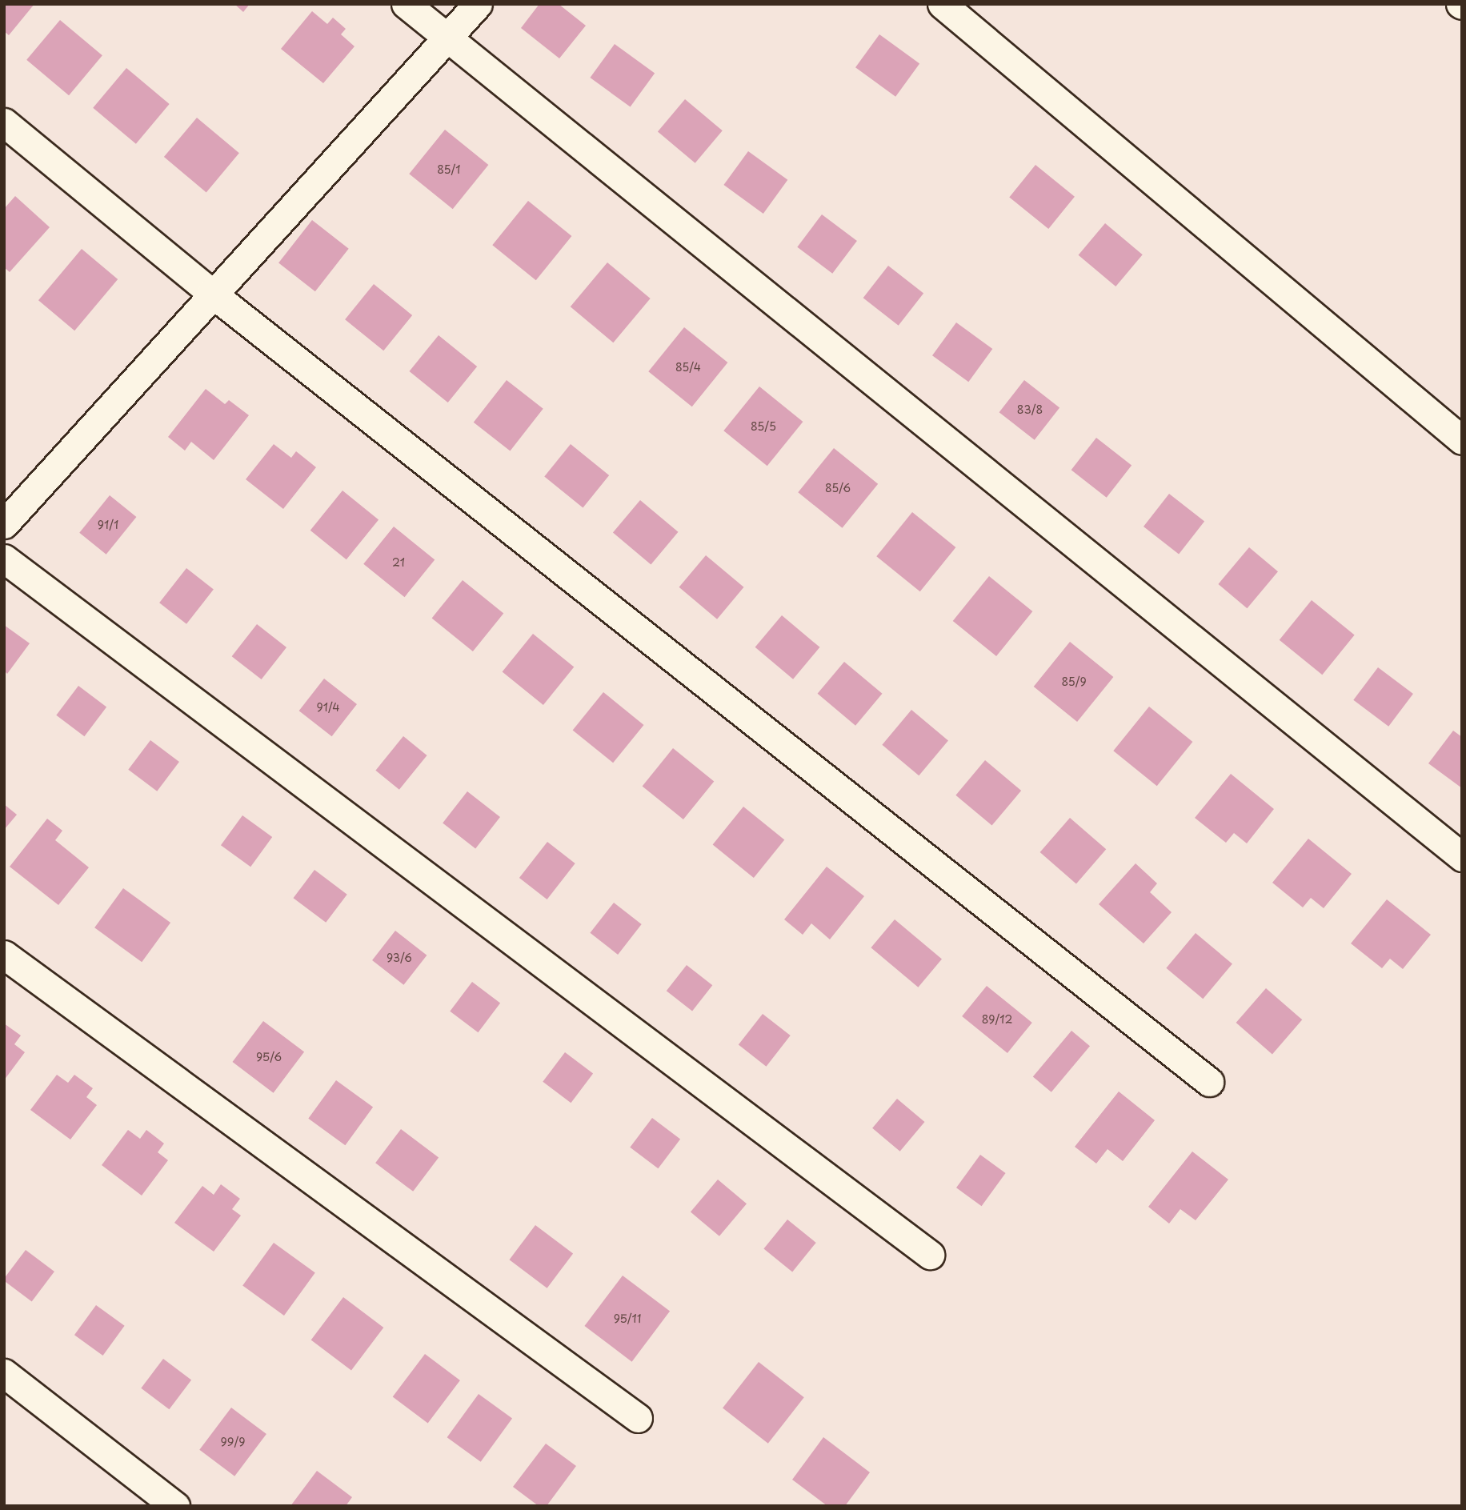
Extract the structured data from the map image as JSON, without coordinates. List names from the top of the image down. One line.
{"house_numbers":["85/1","85/4","83/8","85/5","85/6","91/1","21","85/9","91/4","93/6","89/12","95/6","95/11","99/9"]}
